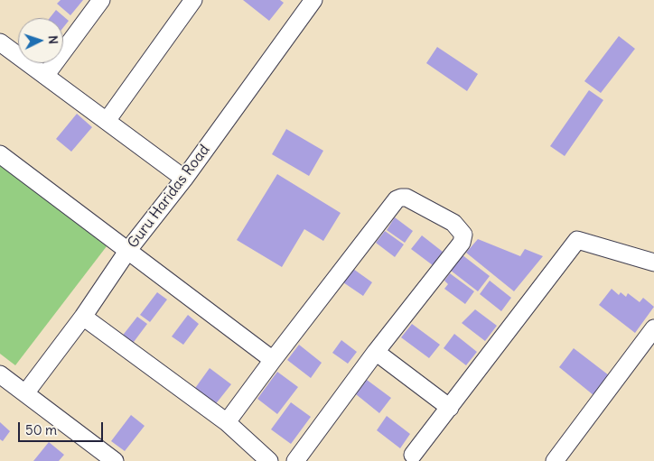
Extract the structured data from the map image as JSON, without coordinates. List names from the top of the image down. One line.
{"streets":{"street":["Guru Haridas Road"]},"scale_bar":"50 m","north":"right"}
